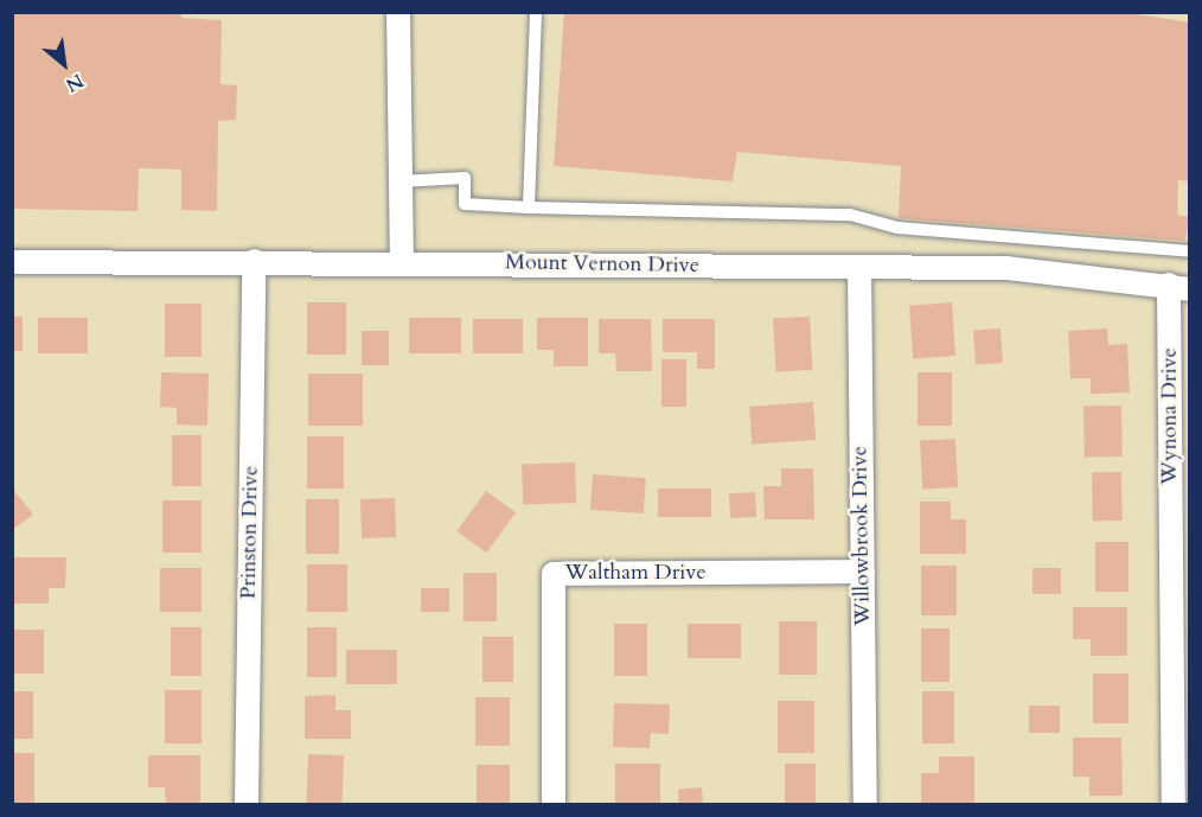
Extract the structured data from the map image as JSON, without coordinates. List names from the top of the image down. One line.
{"streets":{"street":["Mount Vernon Drive","Wynona Drive","Prinston Drive","Willowbrook Drive","Waltham Drive"]},"crossings":[["Mount Vernon Drive","Wynona Drive"],["Mount Vernon Drive","Prinston Drive"],["Mount Vernon Drive","Willowbrook Drive"],["Willowbrook Drive","Waltham Drive"]],"north":"bottom right"}
